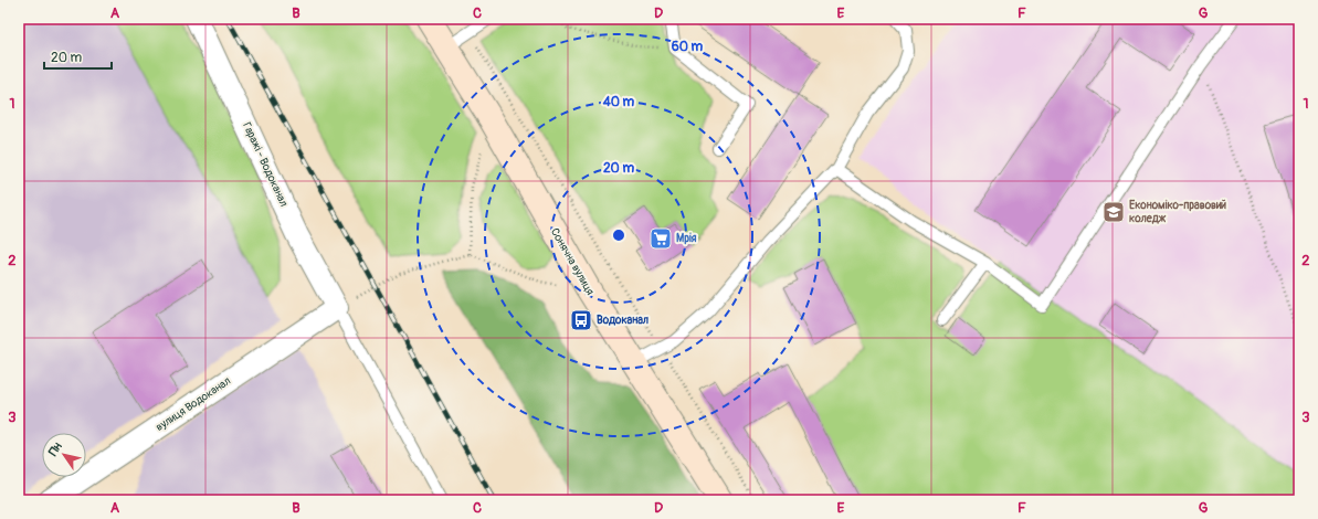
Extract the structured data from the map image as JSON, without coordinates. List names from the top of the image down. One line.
{"streets":{"street":["Гаражі - Водоканал","Сонячна вулиця","вулиця Водоканал"]},"crossings":[["Гаражі - Водоканал","вулиця Водоканал"]],"places":{"school or university":["Економіко-правовий коледж"],"supermarket":["Мрія"],"bus stop":["Водоканал"]},"scale_bar":"20 m","north":"top left","grid":{"columns":["A","B","C","D","E","F","G"],"rows":["1","2","3"]},"rings":["60 m","40 m","20 m"]}
